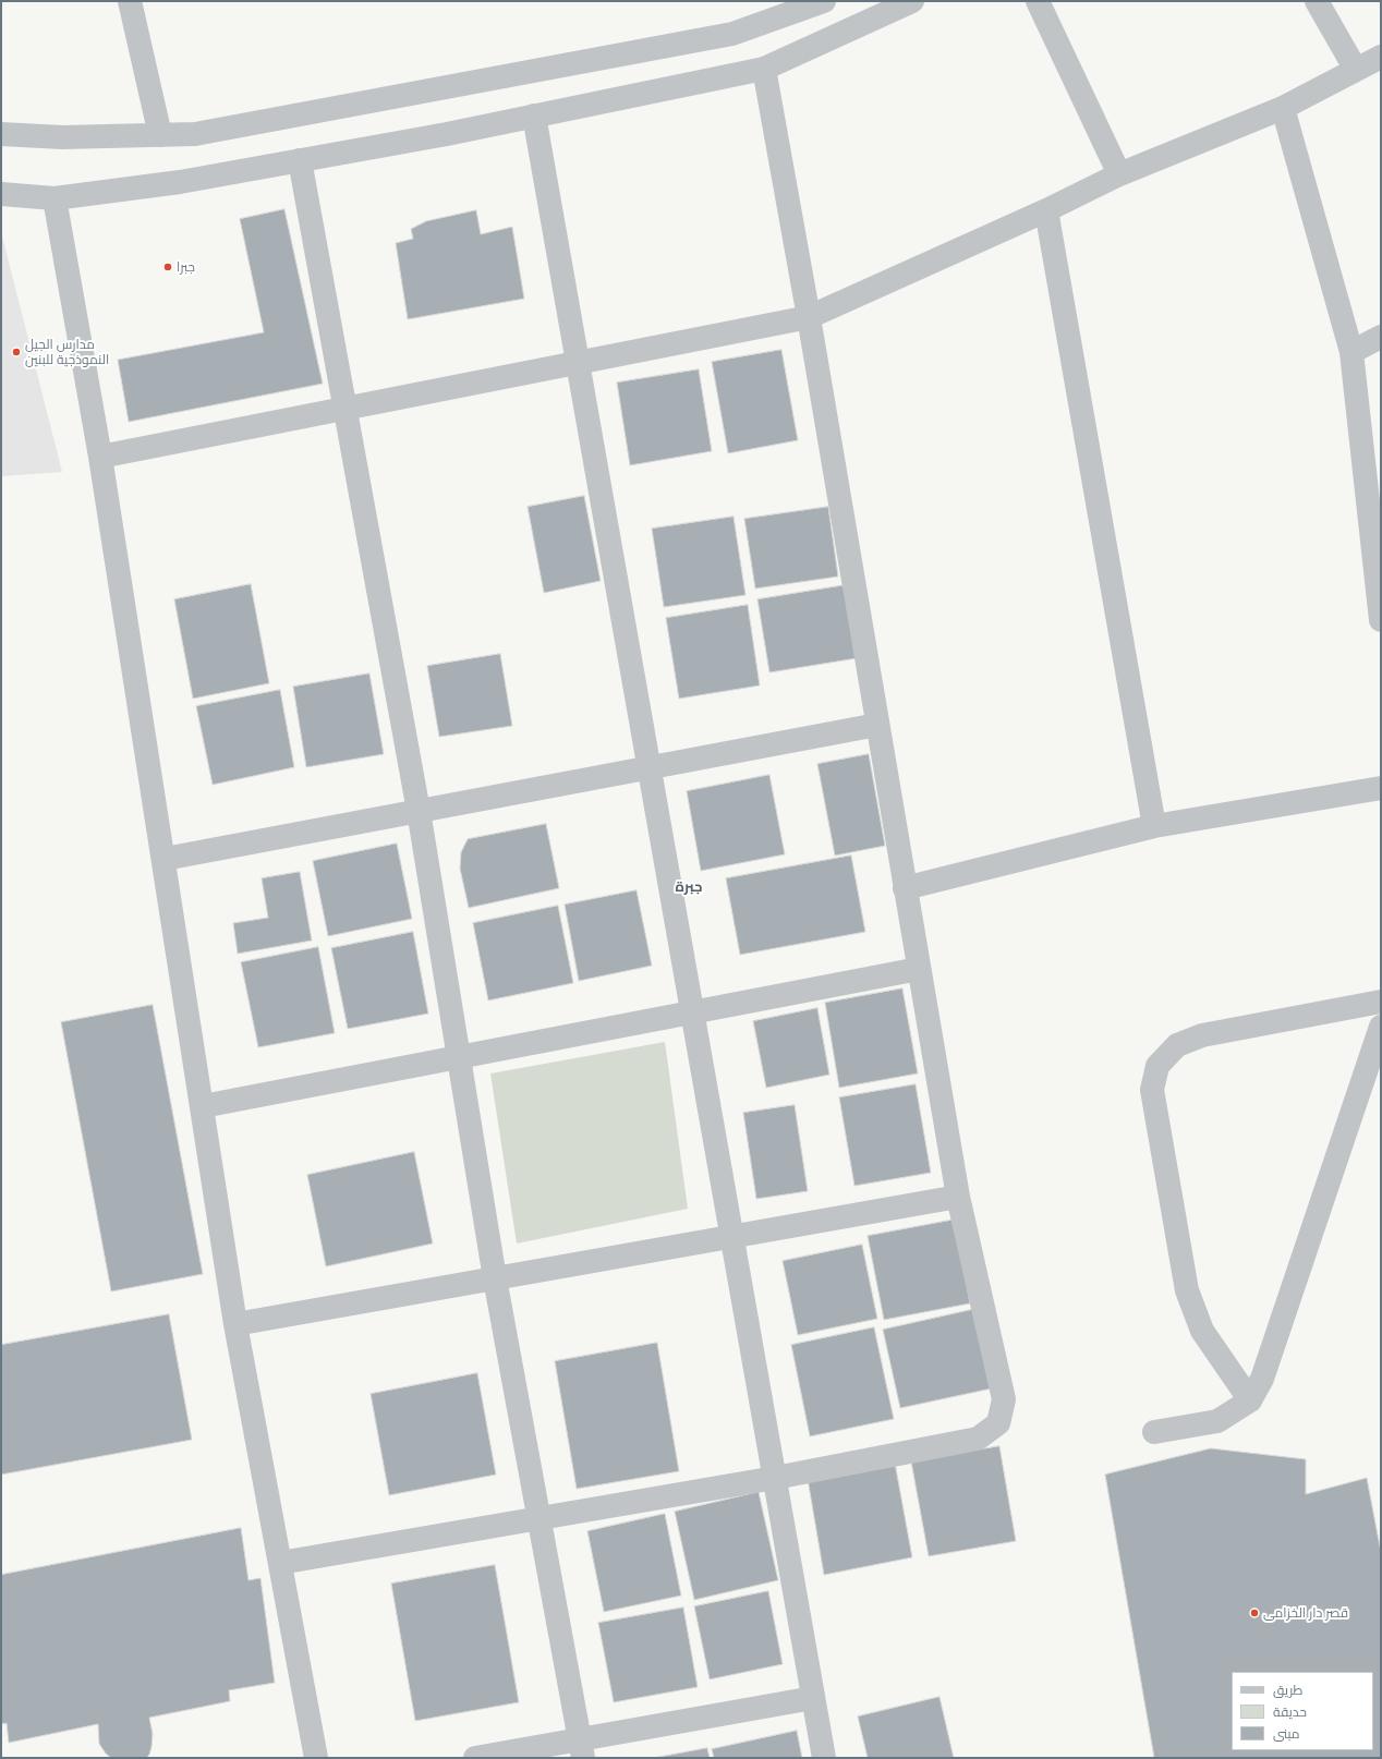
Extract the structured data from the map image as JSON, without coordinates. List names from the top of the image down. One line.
{"districts":["جبرة"],"places":["جبرا","مدارس الجيل النموذجية للبنين","قصر دار الخزامى"],"legend":["طريق","حديقة","مبنى"]}
